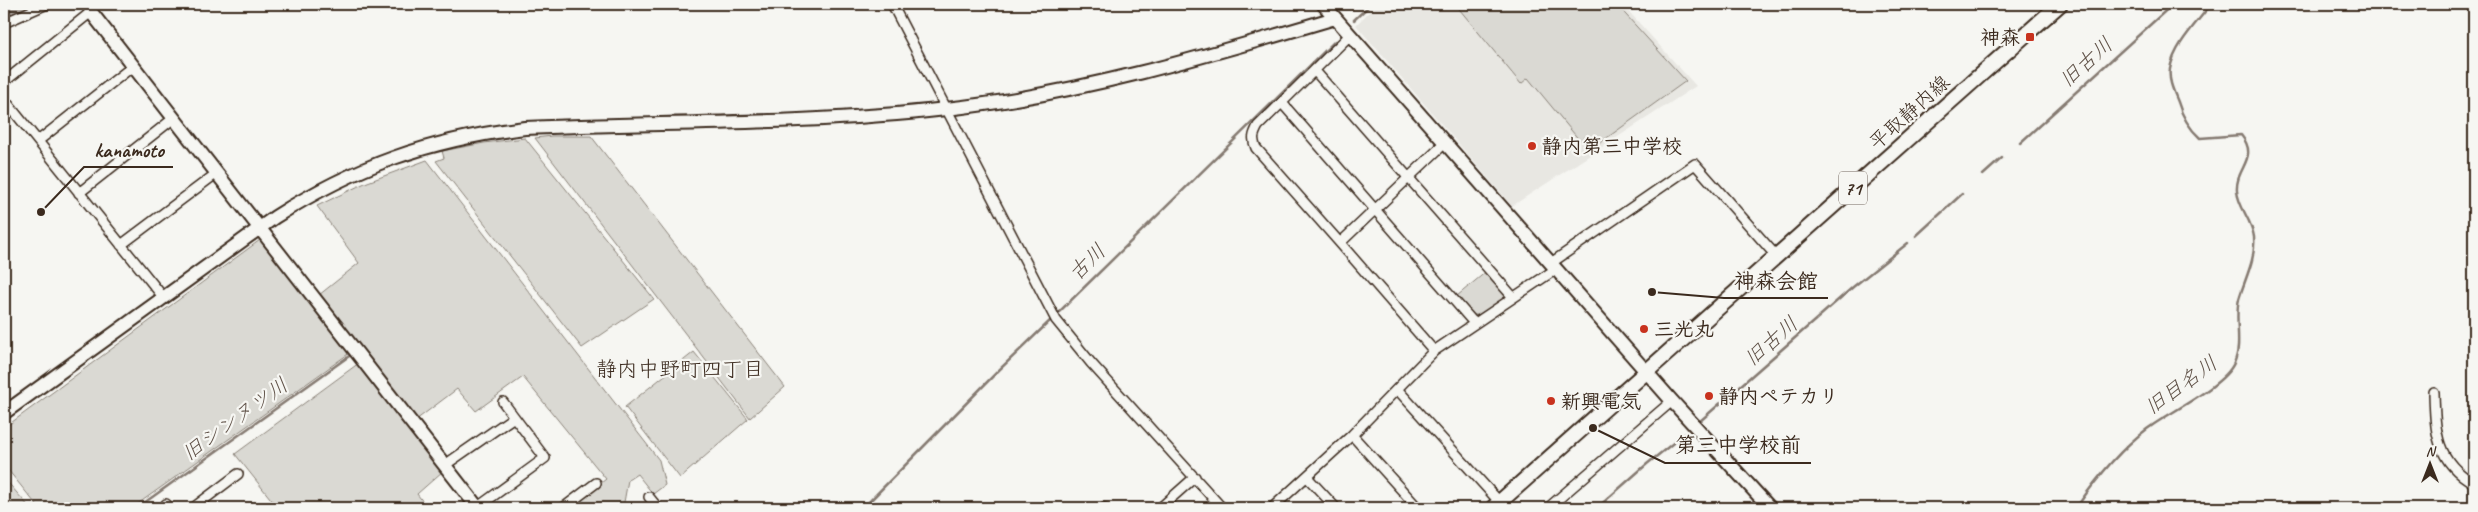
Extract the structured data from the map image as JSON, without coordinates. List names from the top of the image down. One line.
{"streets":{"main road":["平取静内線","71"]},"districts":["静内中野町四丁目"],"water":["旧古川","古川","旧目名川","旧シンヌツ川"],"places":{"transit":["神森"],"other":["静内第三中学校","kanamoto","神森会館","三光丸","静内ぺテカリ","新興電気","第三中学校前"]},"north":"top"}
